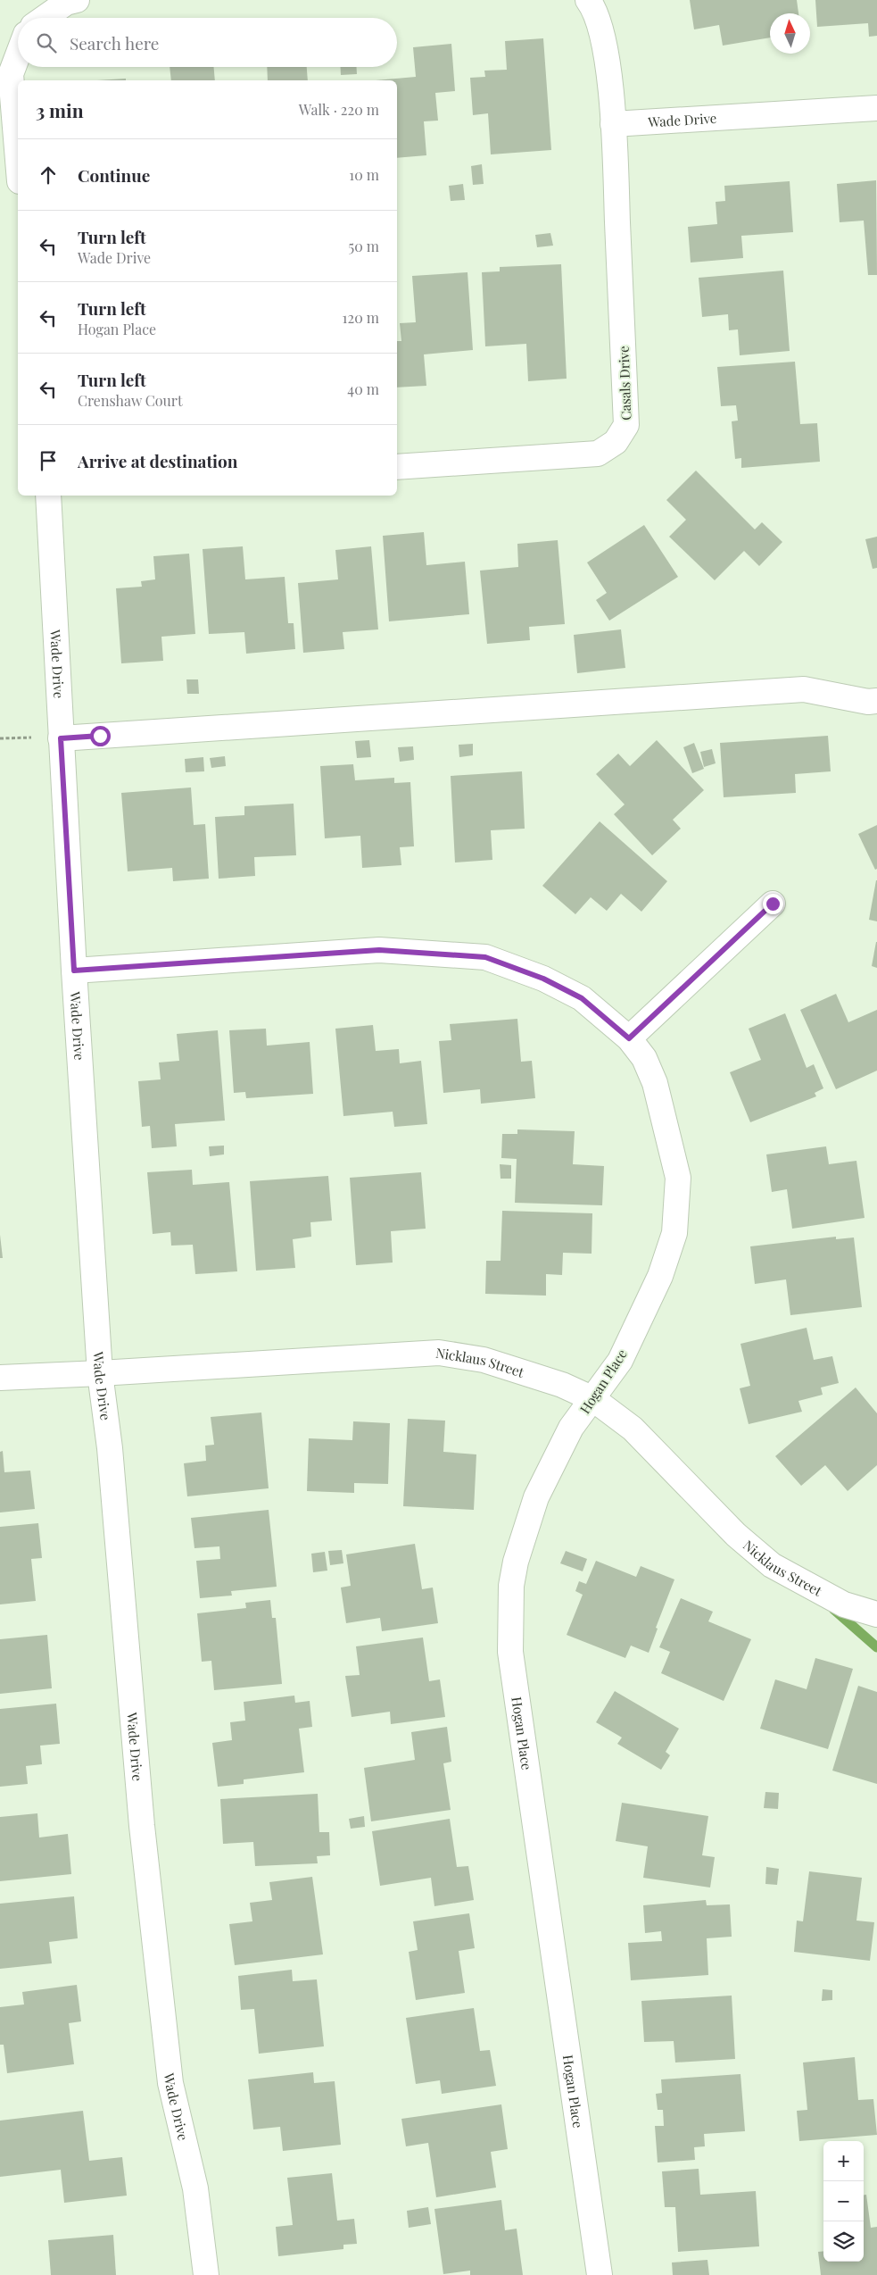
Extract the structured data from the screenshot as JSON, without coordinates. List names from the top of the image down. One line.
{"streets":{"street":["Wade Drive","Casals Drive","Nicklaus Street","Hogan Place"]},"crossings":[["Wade Drive","Casals Drive"],["Wade Drive","Nicklaus Street"],["Wade Drive","Hogan Place"],["Nicklaus Street","Hogan Place"]],"north":"top","page":{"search":"Search here","heading":["3 min","Walk · 220 m"],"list":[["Continue","10 m"],["Turn left","Wade Drive","50 m"],["Turn left","Hogan Place","120 m"],["Turn left","Crenshaw Court","40 m"],"Arrive at destination"],"map_buttons":["+","−"]}}
